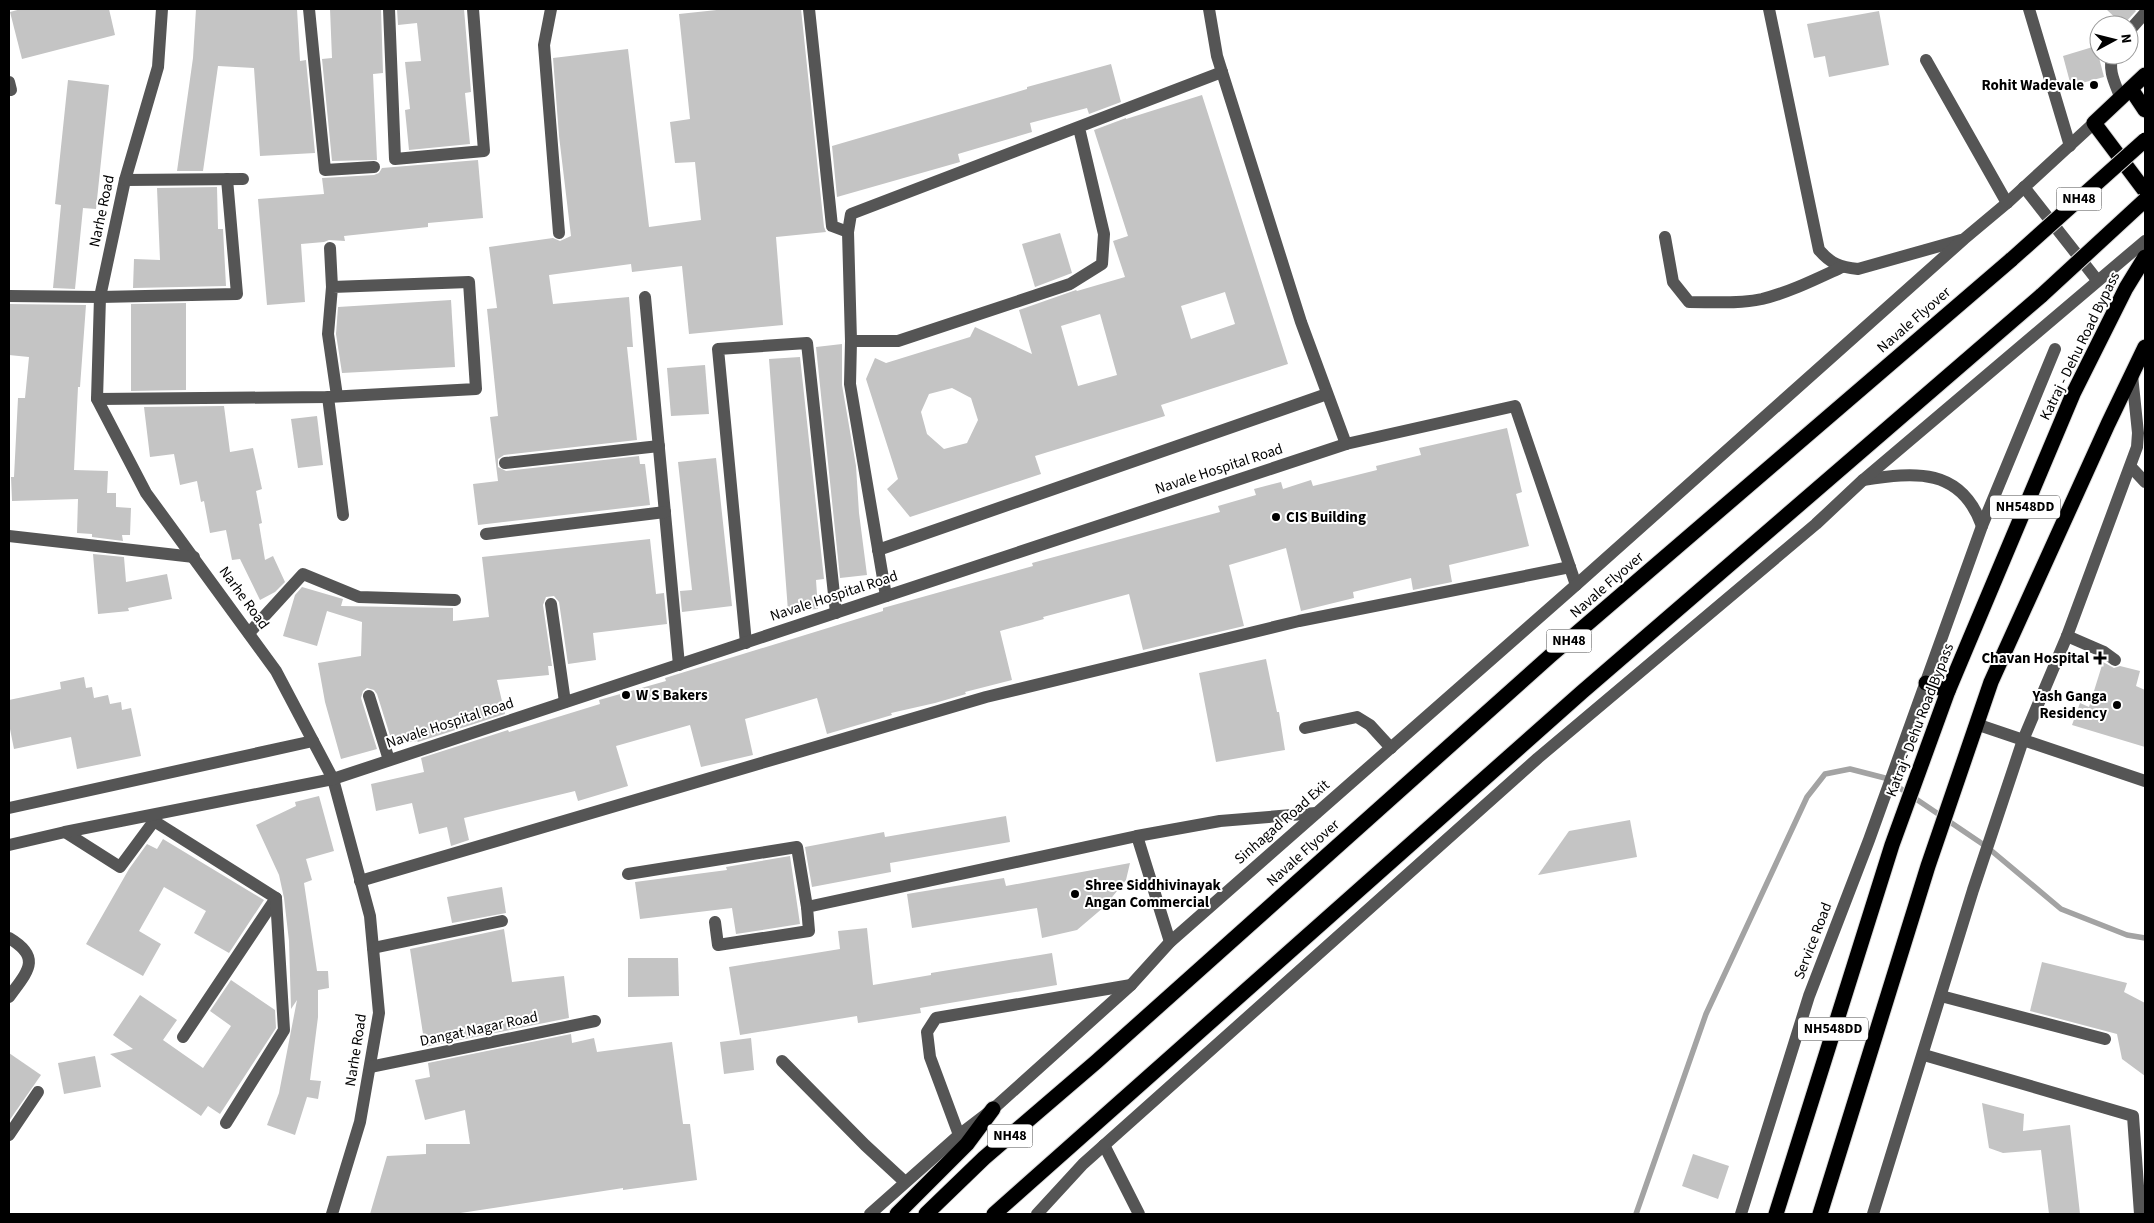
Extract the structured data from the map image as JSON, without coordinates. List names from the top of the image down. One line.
{"streets":{"highway":["NH48","Navale Flyover","Katraj - Dehu Road Bypass","NH548DD"],"street":["Narhe Road","Navale Hospital Road","Sinhagad Road Exit","Service Road","Dangat Nagar Road"]},"crossings":[["Narhe Road","Navale Hospital Road"],["Narhe Road","Dangat Nagar Road"]],"places":{"other":["Rohit Wadevale","CIS Building","W S Bakers","Yash Ganga Residency","Shree Siddhivinayak Angan Commercial"],"health":["Chavan Hospital"]},"north":"right"}
